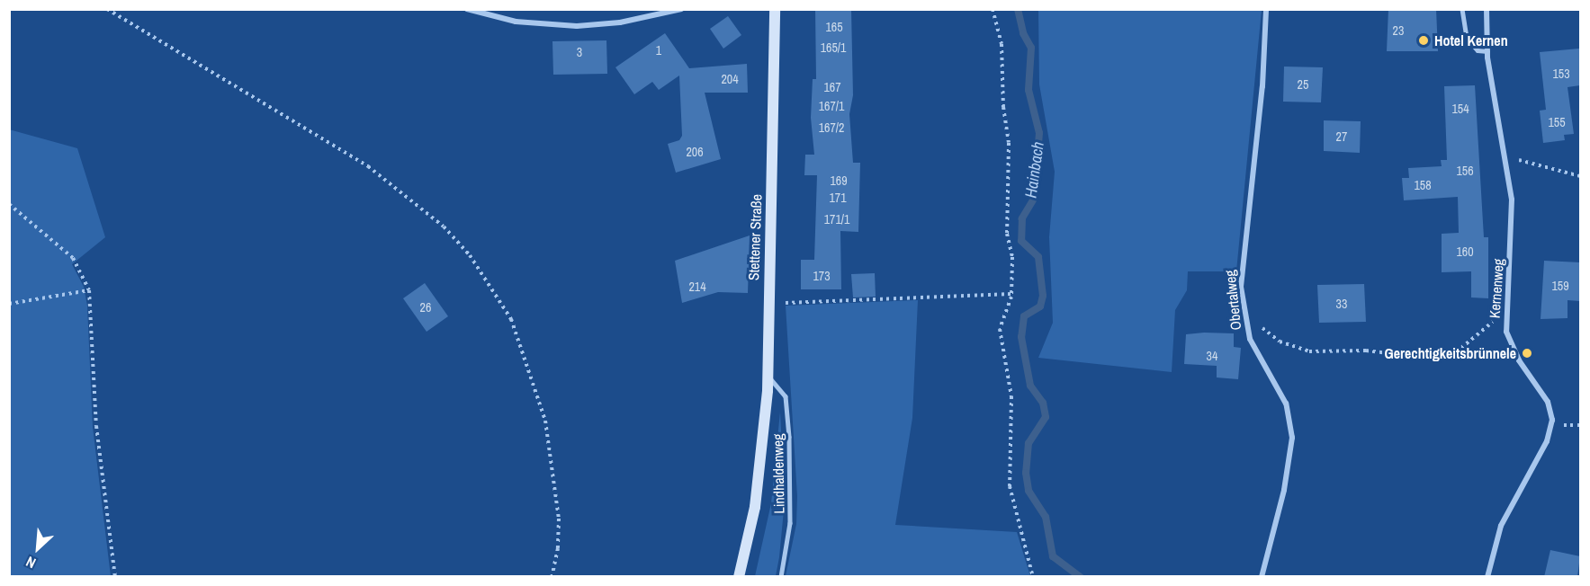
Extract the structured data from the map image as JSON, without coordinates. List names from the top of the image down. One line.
{"streets":{"main road":["Stettener Straße"],"street":["Kernenweg","Obertalweg"],"lane":["Lindhaldenweg"]},"crossings":[["Stettener Straße","Lindhaldenweg"]],"water":["Hainbach"],"places":["Hotel Kernen","Gerechtigkeitsbrünnele"],"house_numbers":["165","23","165/1","1","3","153","204","25","167","167/1","154","155","167/2","27","206","156","169","158","171","171/1","160","173","159","214","33","26","34"],"north":"bottom left"}
